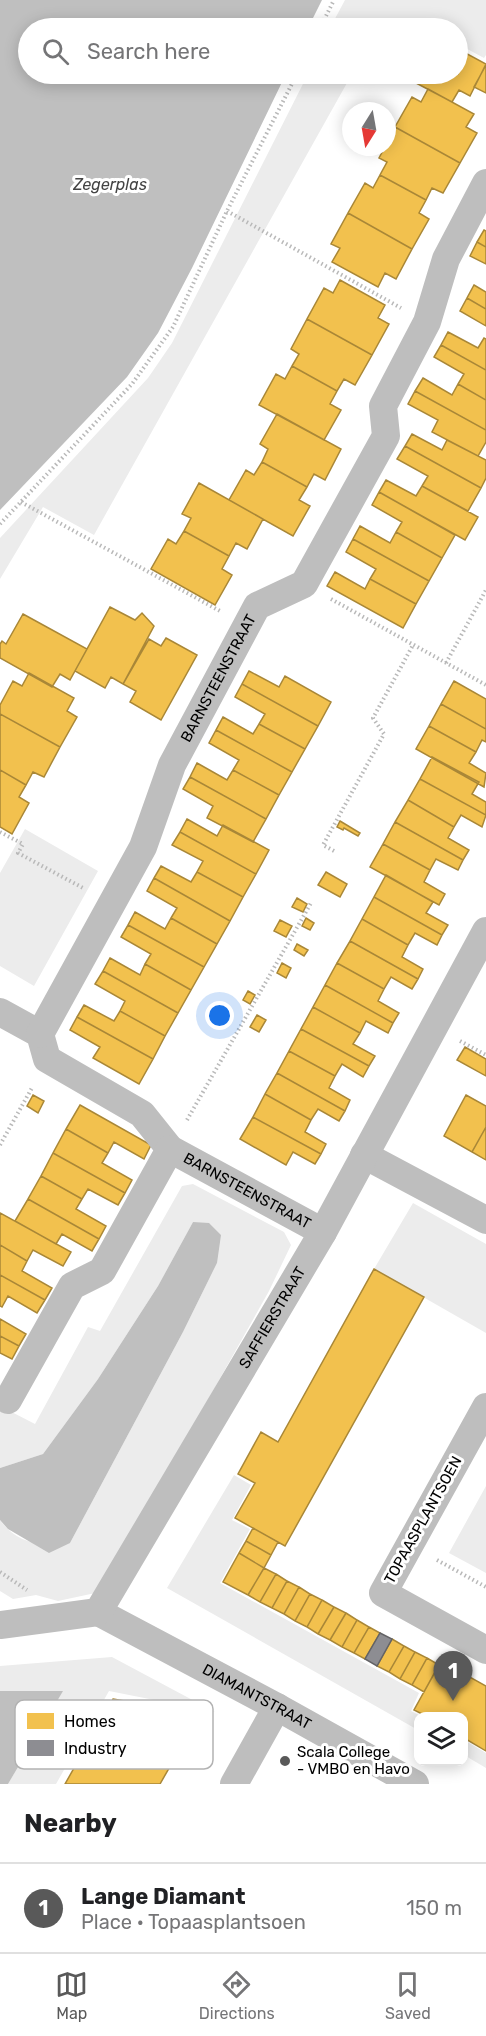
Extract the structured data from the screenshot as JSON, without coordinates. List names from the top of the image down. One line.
{"streets":{"street":["BARNSTEENSTRAAT","SAFFIERSTRAAT","TOPAASPLANTSOEN","DIAMANTSTRAAT"]},"crossings":[["BARNSTEENSTRAAT","SAFFIERSTRAAT"],["SAFFIERSTRAAT","DIAMANTSTRAAT"]],"water":["Zegerplas"],"places":["Scala College - VMBO en Havo"],"legend":["Homes","Industry"],"north":"bottom","page":{"search":"Search here","pins":"1","heading":"Nearby","list":[{"mark":"1","name":"Lange Diamant","note":"Place · Topaasplantsoen","value":"150 m"}],"nav":["Map","Directions","Saved"]}}
